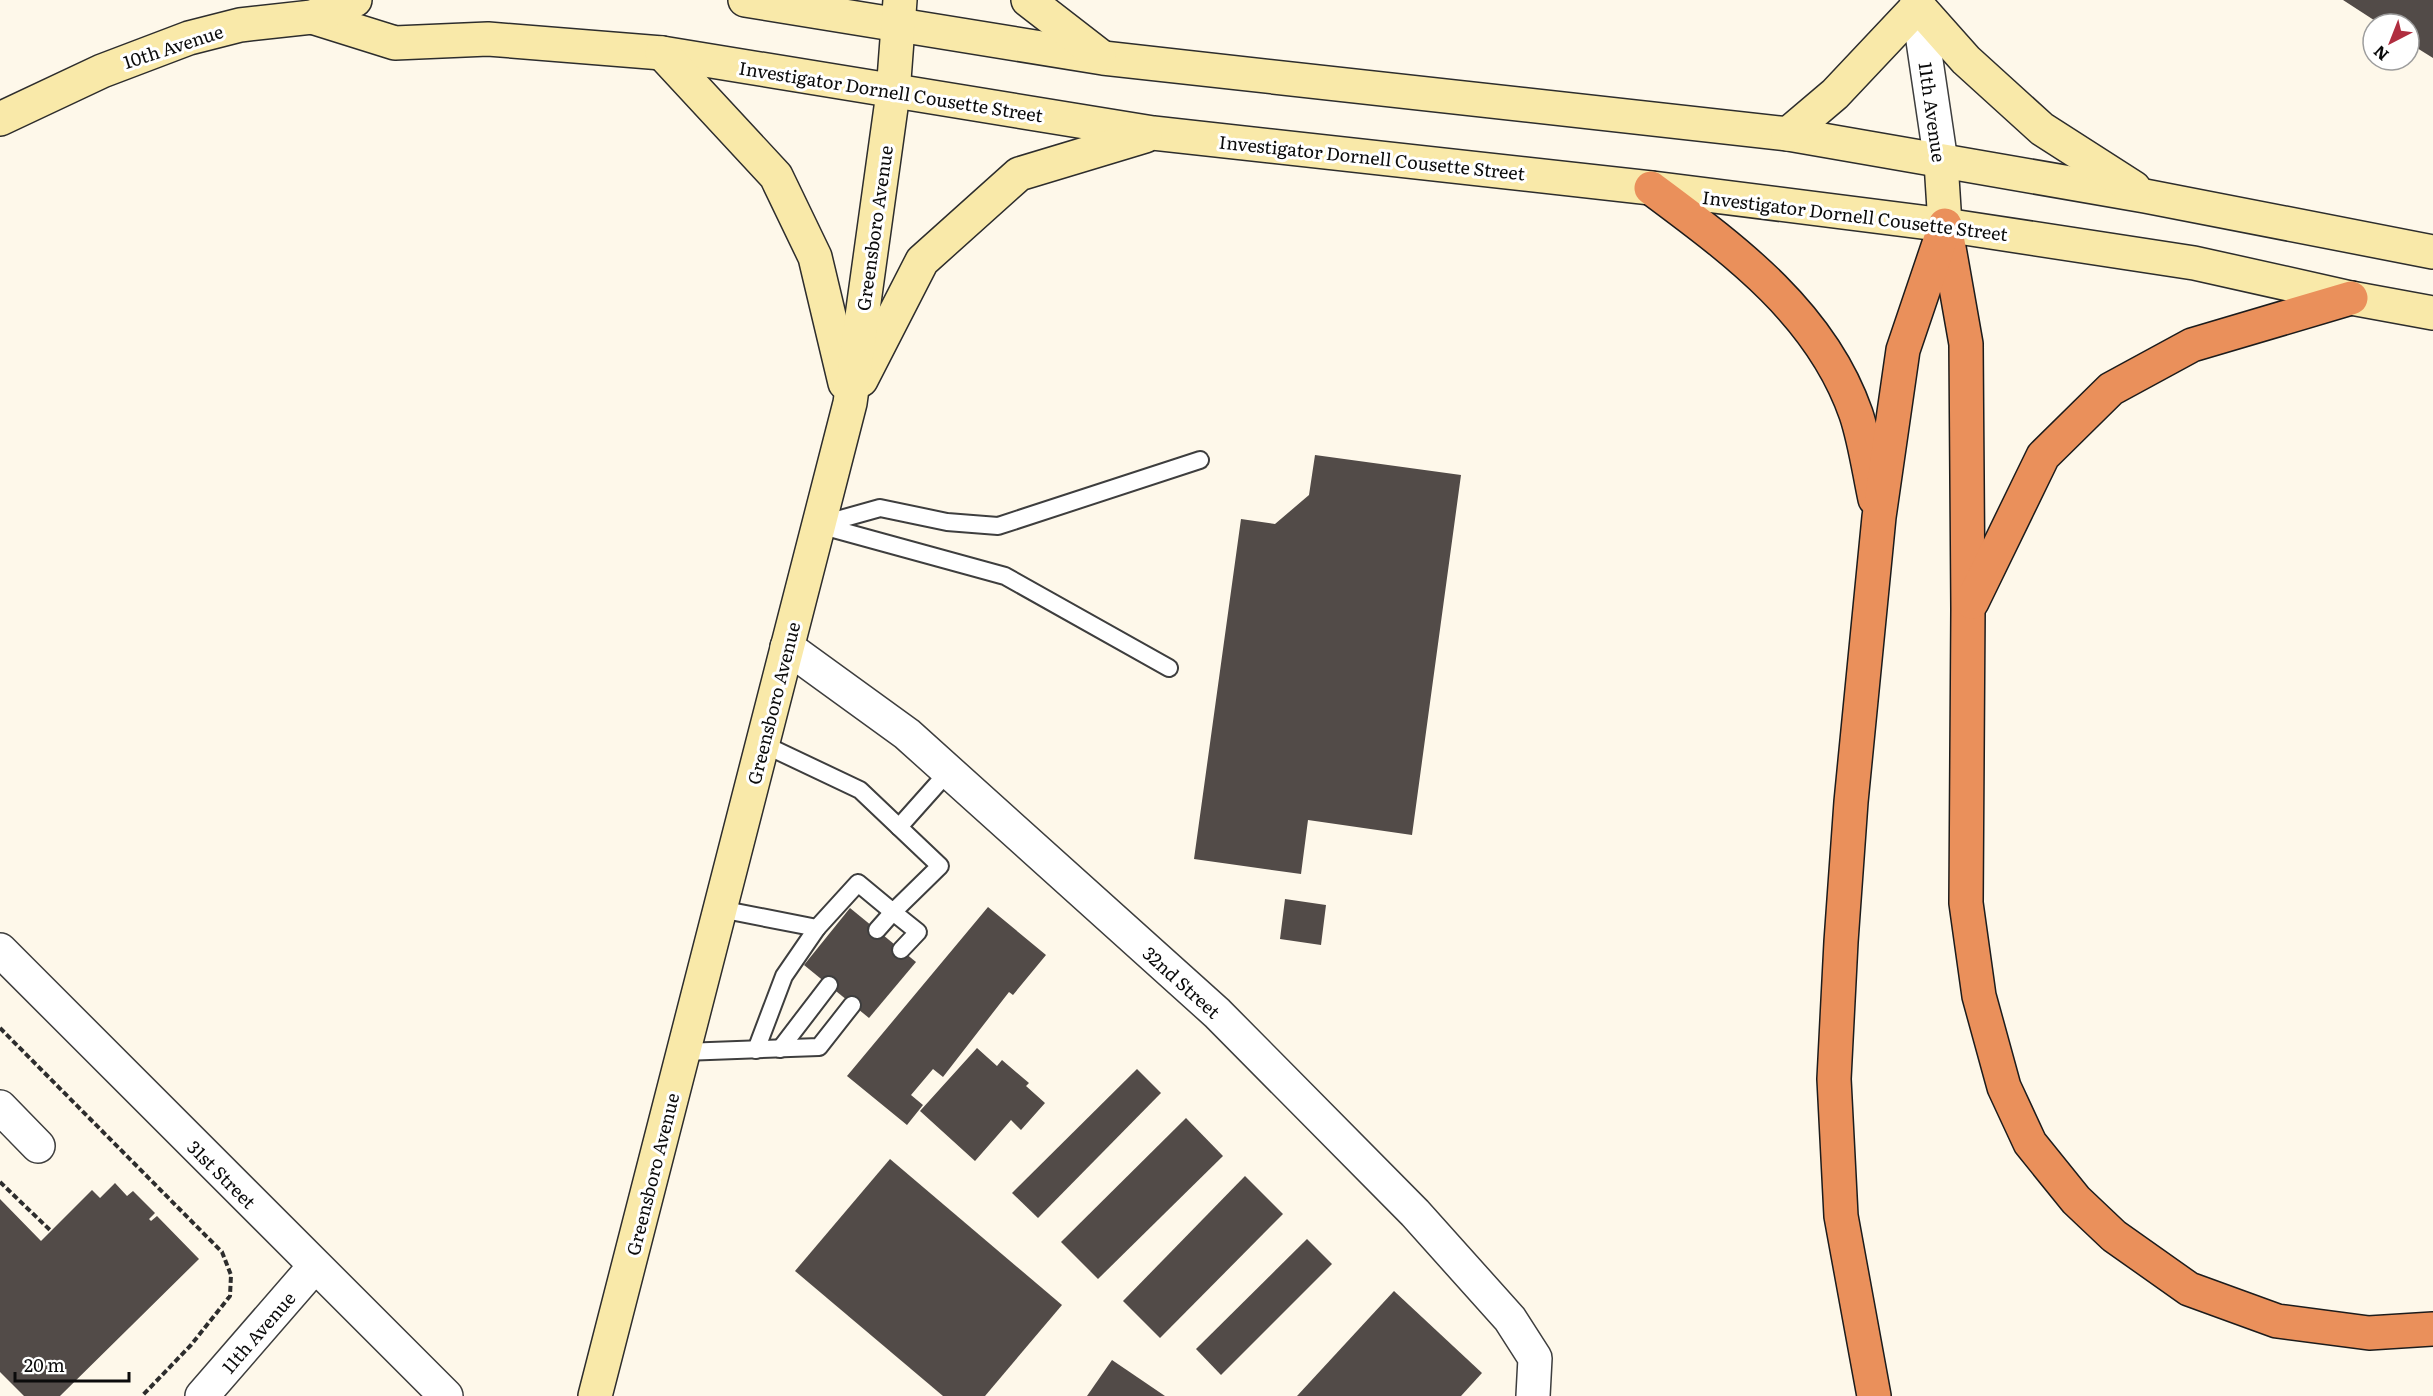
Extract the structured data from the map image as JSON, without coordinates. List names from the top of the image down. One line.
{"streets":{"main road":["10th Avenue","Investigator Dornell Cousette Street","11th Avenue","Greensboro Avenue"],"street":["32nd Street","31st Street"]},"crossings":[["10th Avenue","Investigator Dornell Cousette Street"],["Investigator Dornell Cousette Street","11th Avenue"],["Investigator Dornell Cousette Street","Greensboro Avenue"],["11th Avenue","31st Street"],["Greensboro Avenue","32nd Street"]],"scale_bar":"20 m","north":"bottom left"}
